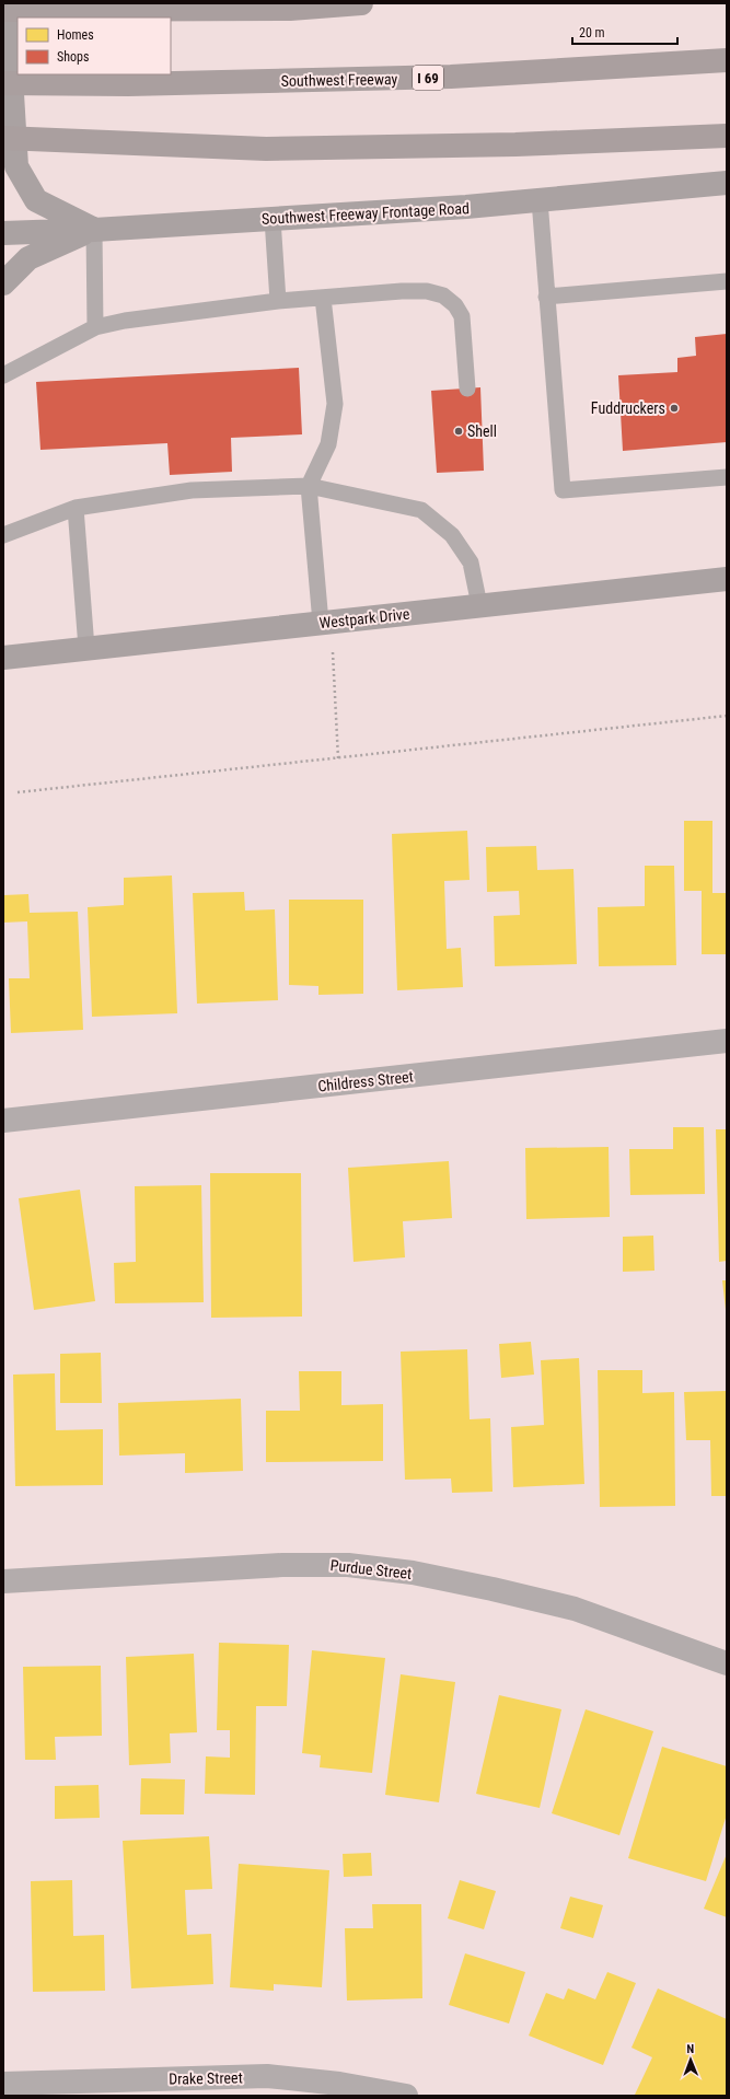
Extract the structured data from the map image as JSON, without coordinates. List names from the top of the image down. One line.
{"streets":{"highway":["I 69","Southwest Freeway"],"main road":["Southwest Freeway Frontage Road","Westpark Drive"],"street":["Childress Street","Purdue Street","Drake Street"]},"places":["Fuddruckers","Shell"],"legend":["Homes","Shops"],"scale_bar":"20 m","north":"top"}
